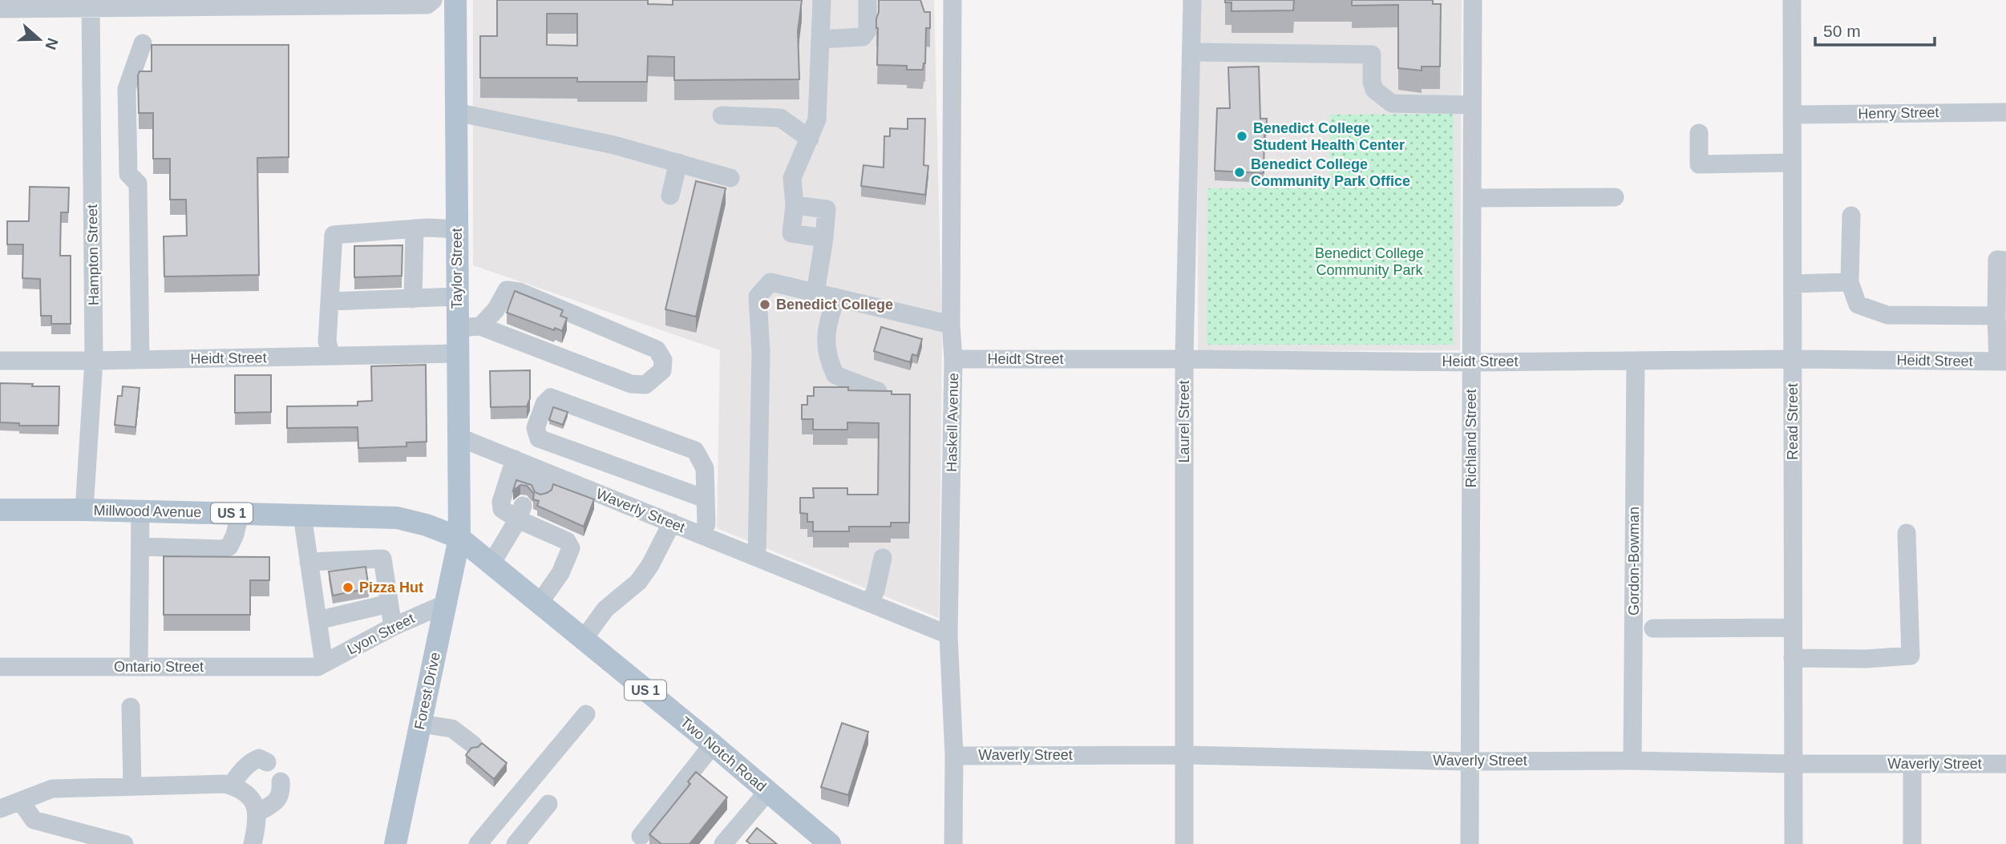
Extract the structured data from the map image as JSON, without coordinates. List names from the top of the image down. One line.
{"streets":{"main road":["Taylor Street","Millwood Avenue","US 1","Forest Drive","Two Notch Road"],"street":["Henry Street","Hampton Street","Heidt Street","Laurel Street","Read Street","Haskell Avenue","Richland Street","Waverly Street","Gordon-Bowman","Lyon Street","Ontario Street"]},"crossings":[["Henry Street","Read Street"],["Hampton Street","Heidt Street"],["Hampton Street","Millwood Avenue"],["Taylor Street","Heidt Street"],["Taylor Street","Waverly Street"],["Taylor Street","Millwood Avenue"],["Taylor Street","Forest Drive"],["Taylor Street","Two Notch Road"],["Heidt Street","Laurel Street"],["Heidt Street","Read Street"],["Heidt Street","Haskell Avenue"],["Heidt Street","Richland Street"],["Heidt Street","Gordon-Bowman"],["Laurel Street","Waverly Street"],["Read Street","Waverly Street"],["Haskell Avenue","Waverly Street"],["Richland Street","Waverly Street"],["Waverly Street","Gordon-Bowman"],["Millwood Avenue","Forest Drive"],["Millwood Avenue","Two Notch Road"],["Lyon Street","Ontario Street"],["Lyon Street","Forest Drive"],["Forest Drive","Two Notch Road"]],"parks":["Benedict College Community Park"],"places":["Benedict College Student Health Center","Benedict College Community Park Office","Benedict College","Pizza Hut"],"scale_bar":"50 m","north":"right"}
